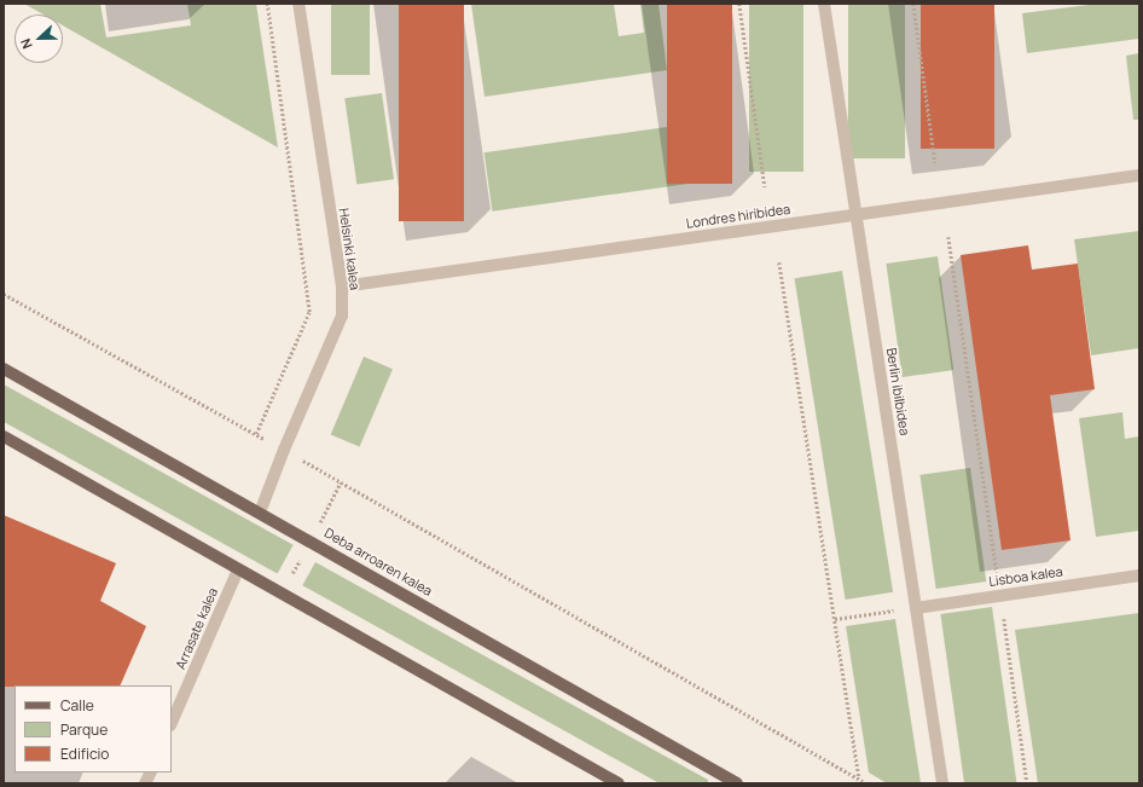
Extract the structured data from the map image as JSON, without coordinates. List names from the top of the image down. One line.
{"streets":{"main road":["Deba arroaren kalea"],"street":["Londres hiribidea","Helsinki kalea","Berlin ibilbidea","Lisboa kalea","Arrasate kalea"]},"crossings":[["Londres hiribidea","Helsinki kalea"],["Londres hiribidea","Berlin ibilbidea"],["Helsinki kalea","Deba arroaren kalea"],["Berlin ibilbidea","Lisboa kalea"]],"legend":["Calle","Parque","Edificio"],"north":"left"}
